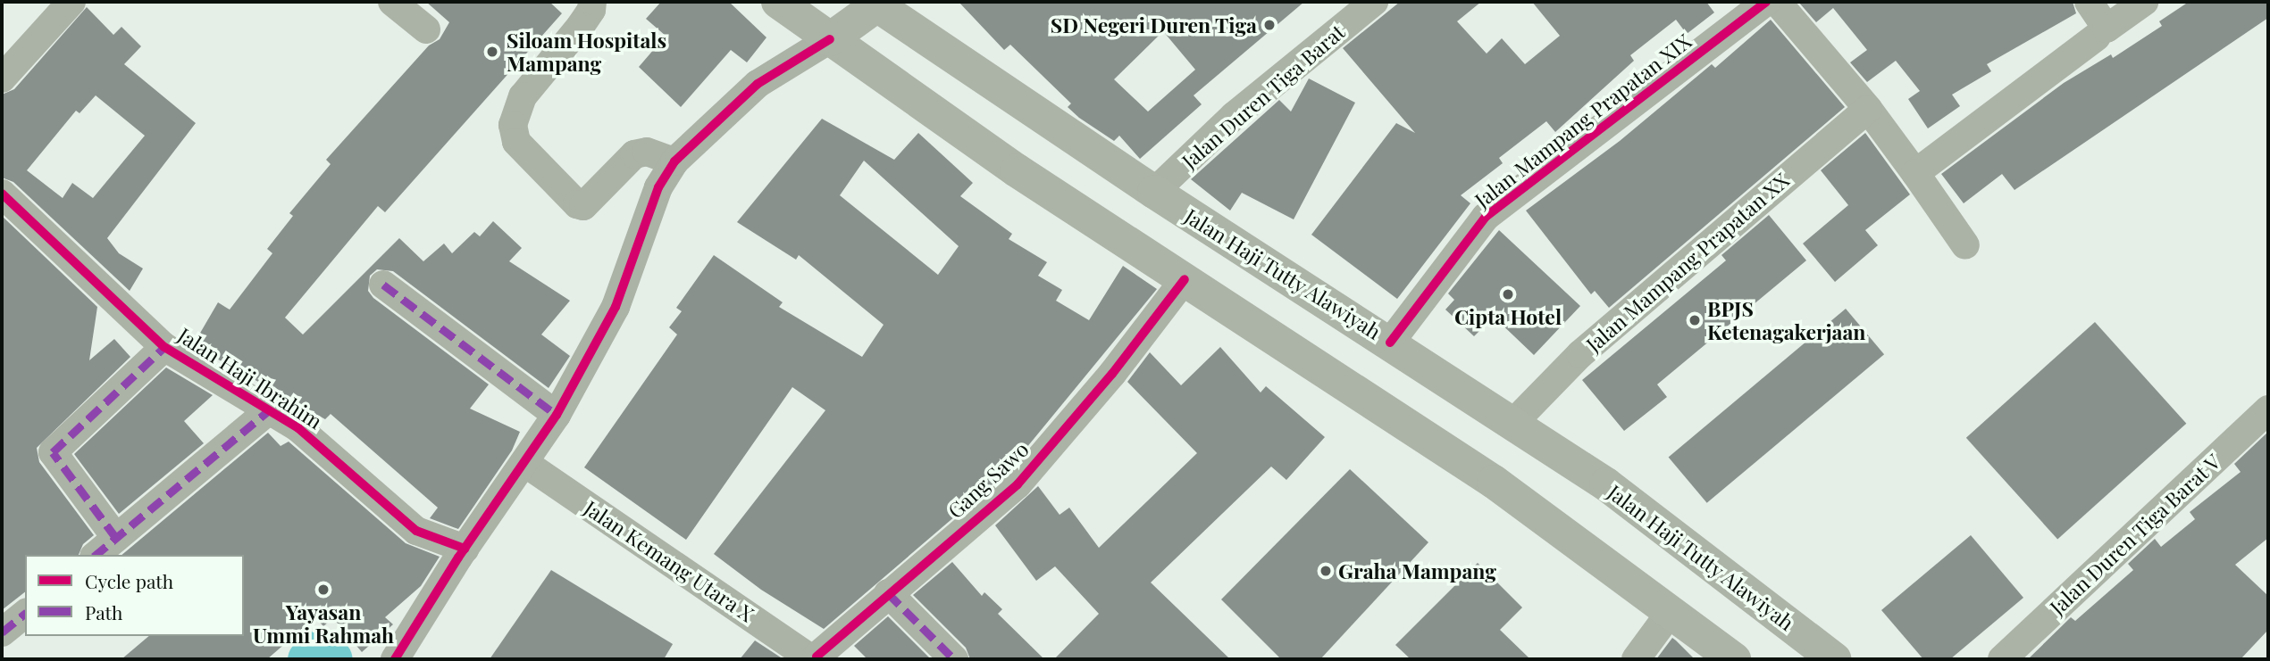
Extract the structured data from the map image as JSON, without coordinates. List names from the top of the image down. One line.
{"streets":{"main road":["Jalan Haji Tutty Alawiyah"],"street":["Jalan Duren Tiga Barat","Jalan Mampang Prapatan XIX","Jalan Mampang Prapatan XX","Jalan Haji Ibrahim","Gang Sawo","Jalan Duren Tiga Barat V","Jalan Kemang Utara X"]},"crossings":[["Jalan Duren Tiga Barat","Jalan Haji Tutty Alawiyah"],["Jalan Mampang Prapatan XIX","Jalan Haji Tutty Alawiyah"],["Jalan Mampang Prapatan XX","Jalan Haji Tutty Alawiyah"],["Gang Sawo","Jalan Kemang Utara X"]],"places":["SD Negeri Duren Tiga","Siloam Hospitals Mampang","Cipta Hotel","BPJS Ketenagakerjaan","Graha Mampang","Yayasan Ummi Rahmah"],"legend":["Cycle path","Path"]}
